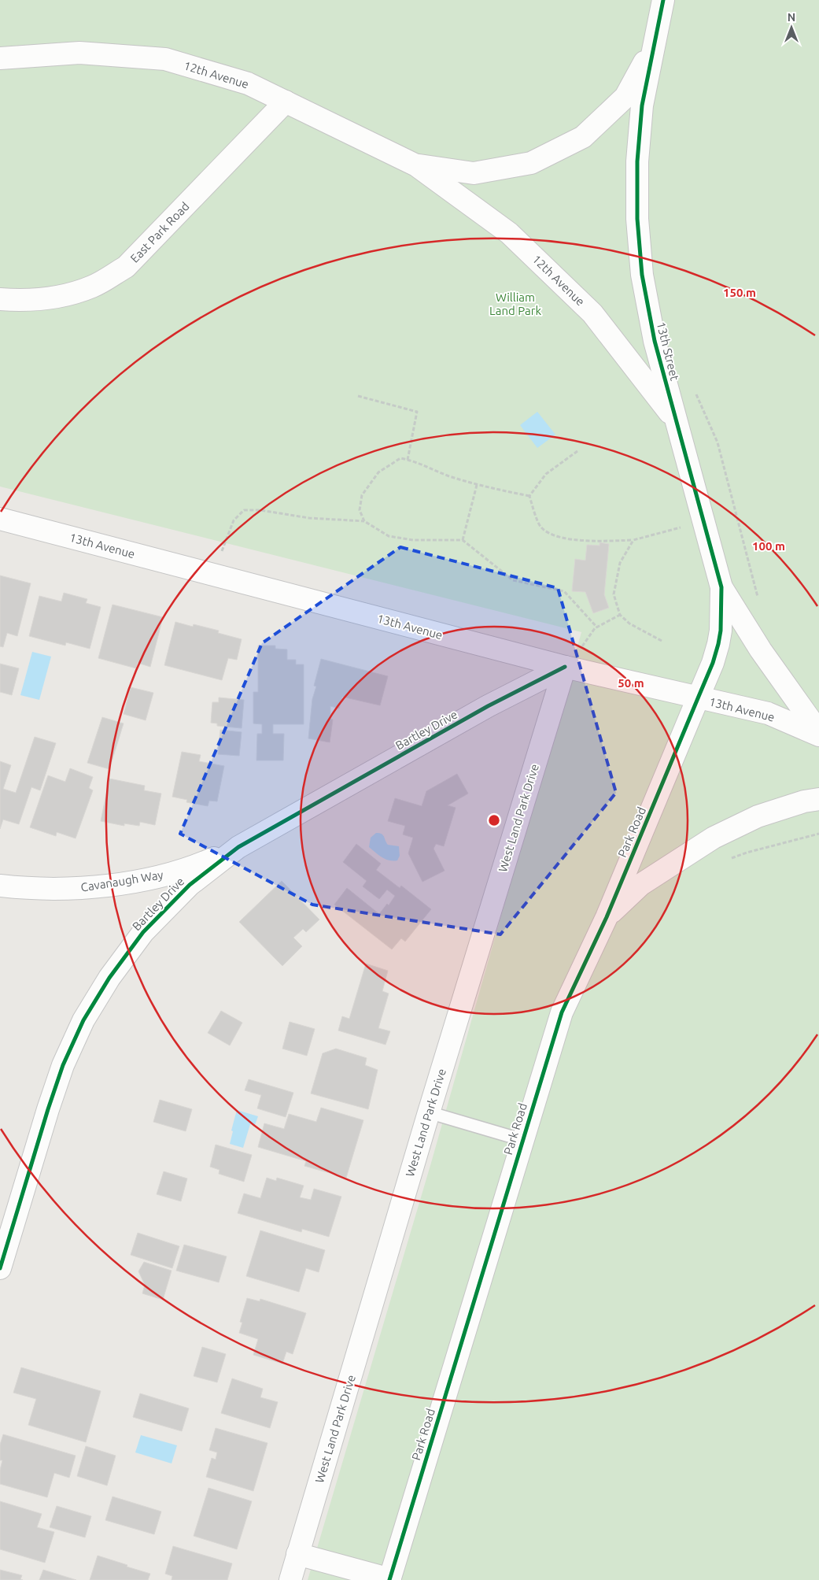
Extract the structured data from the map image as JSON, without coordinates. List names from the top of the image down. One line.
{"streets":{"street":["12th Avenue","East Park Road","13th Street","13th Avenue","Bartley Drive","West Land Park Drive","Park Road","Cavanaugh Way"]},"crossings":[["12th Avenue","East Park Road"],["12th Avenue","13th Street"],["13th Street","13th Avenue"],["13th Street","Park Road"],["13th Avenue","Bartley Drive"],["13th Avenue","West Land Park Drive"],["13th Avenue","Park Road"],["Bartley Drive","West Land Park Drive"],["Bartley Drive","Cavanaugh Way"]],"parks":["William Land Park"],"north":"top","rings":["150 m","100 m","50 m"]}
